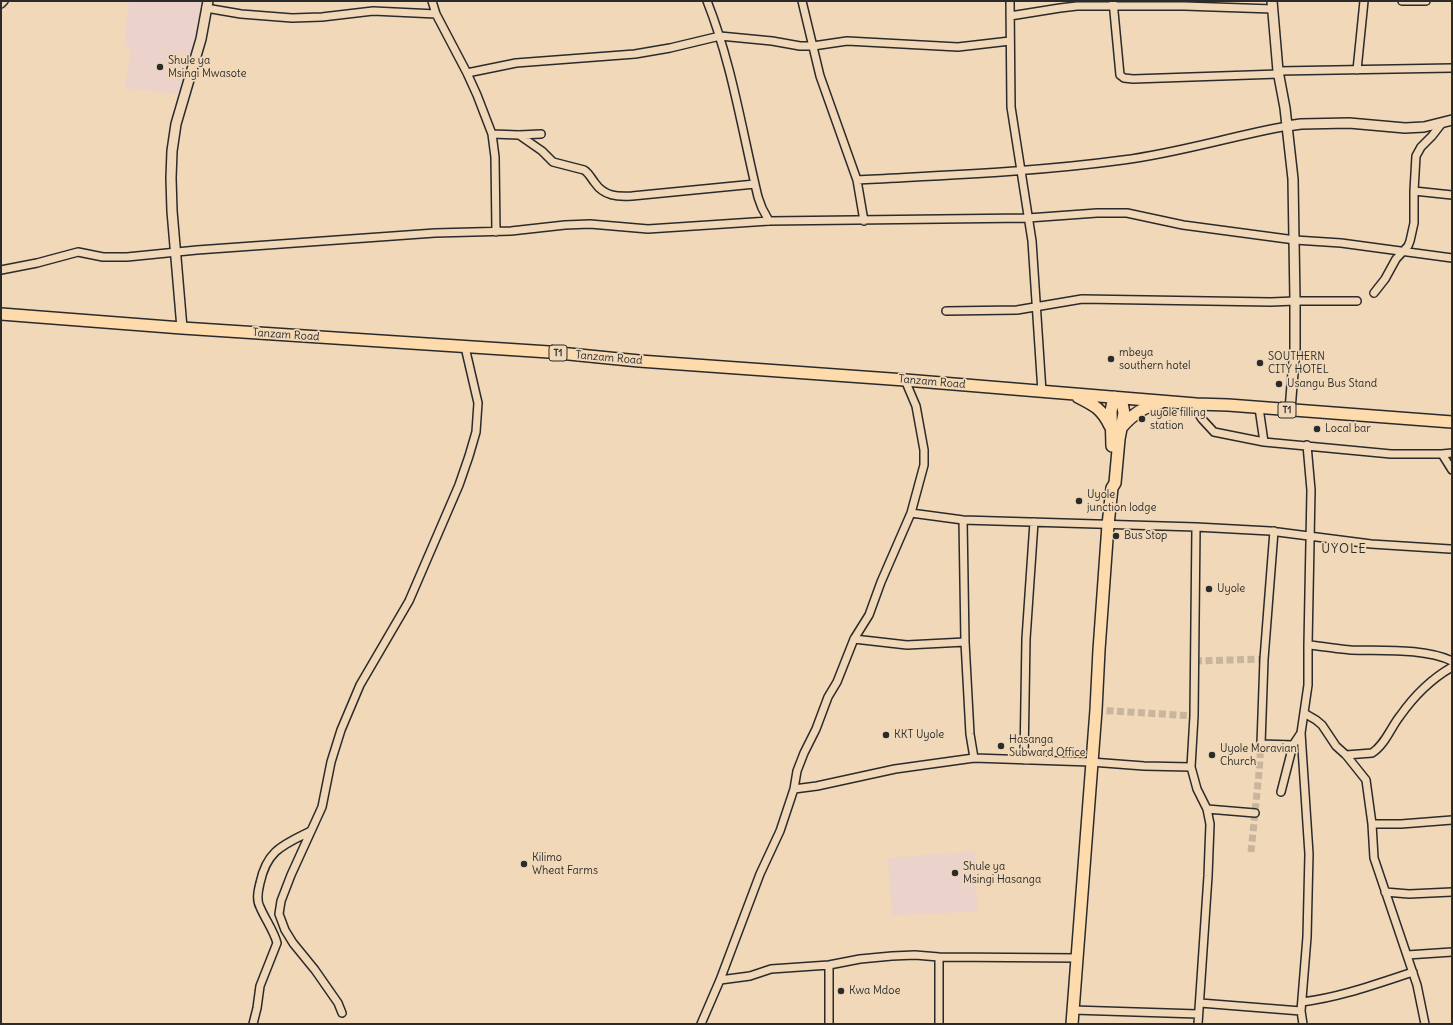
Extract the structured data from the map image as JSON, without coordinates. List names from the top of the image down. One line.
{"streets":{"highway":["Tanzam Road","T1"]},"crossings":[["Tanzam Road","T1"]],"districts":["UYOLE"],"places":["Shule ya Msingi Mwasote","mbeya southern hotel","SOUTHERN CITY HOTEL","Usangu Bus Stand","uyole filling station","Local bar","Uyole junction lodge","Bus Stop","Uyole","KKT Uyole","Hasanga Subward Office","Uyole Moravian Church","Kilimo Wheat Farms","Shule ya Msingi Hasanga","Kwa Mdoe"]}
